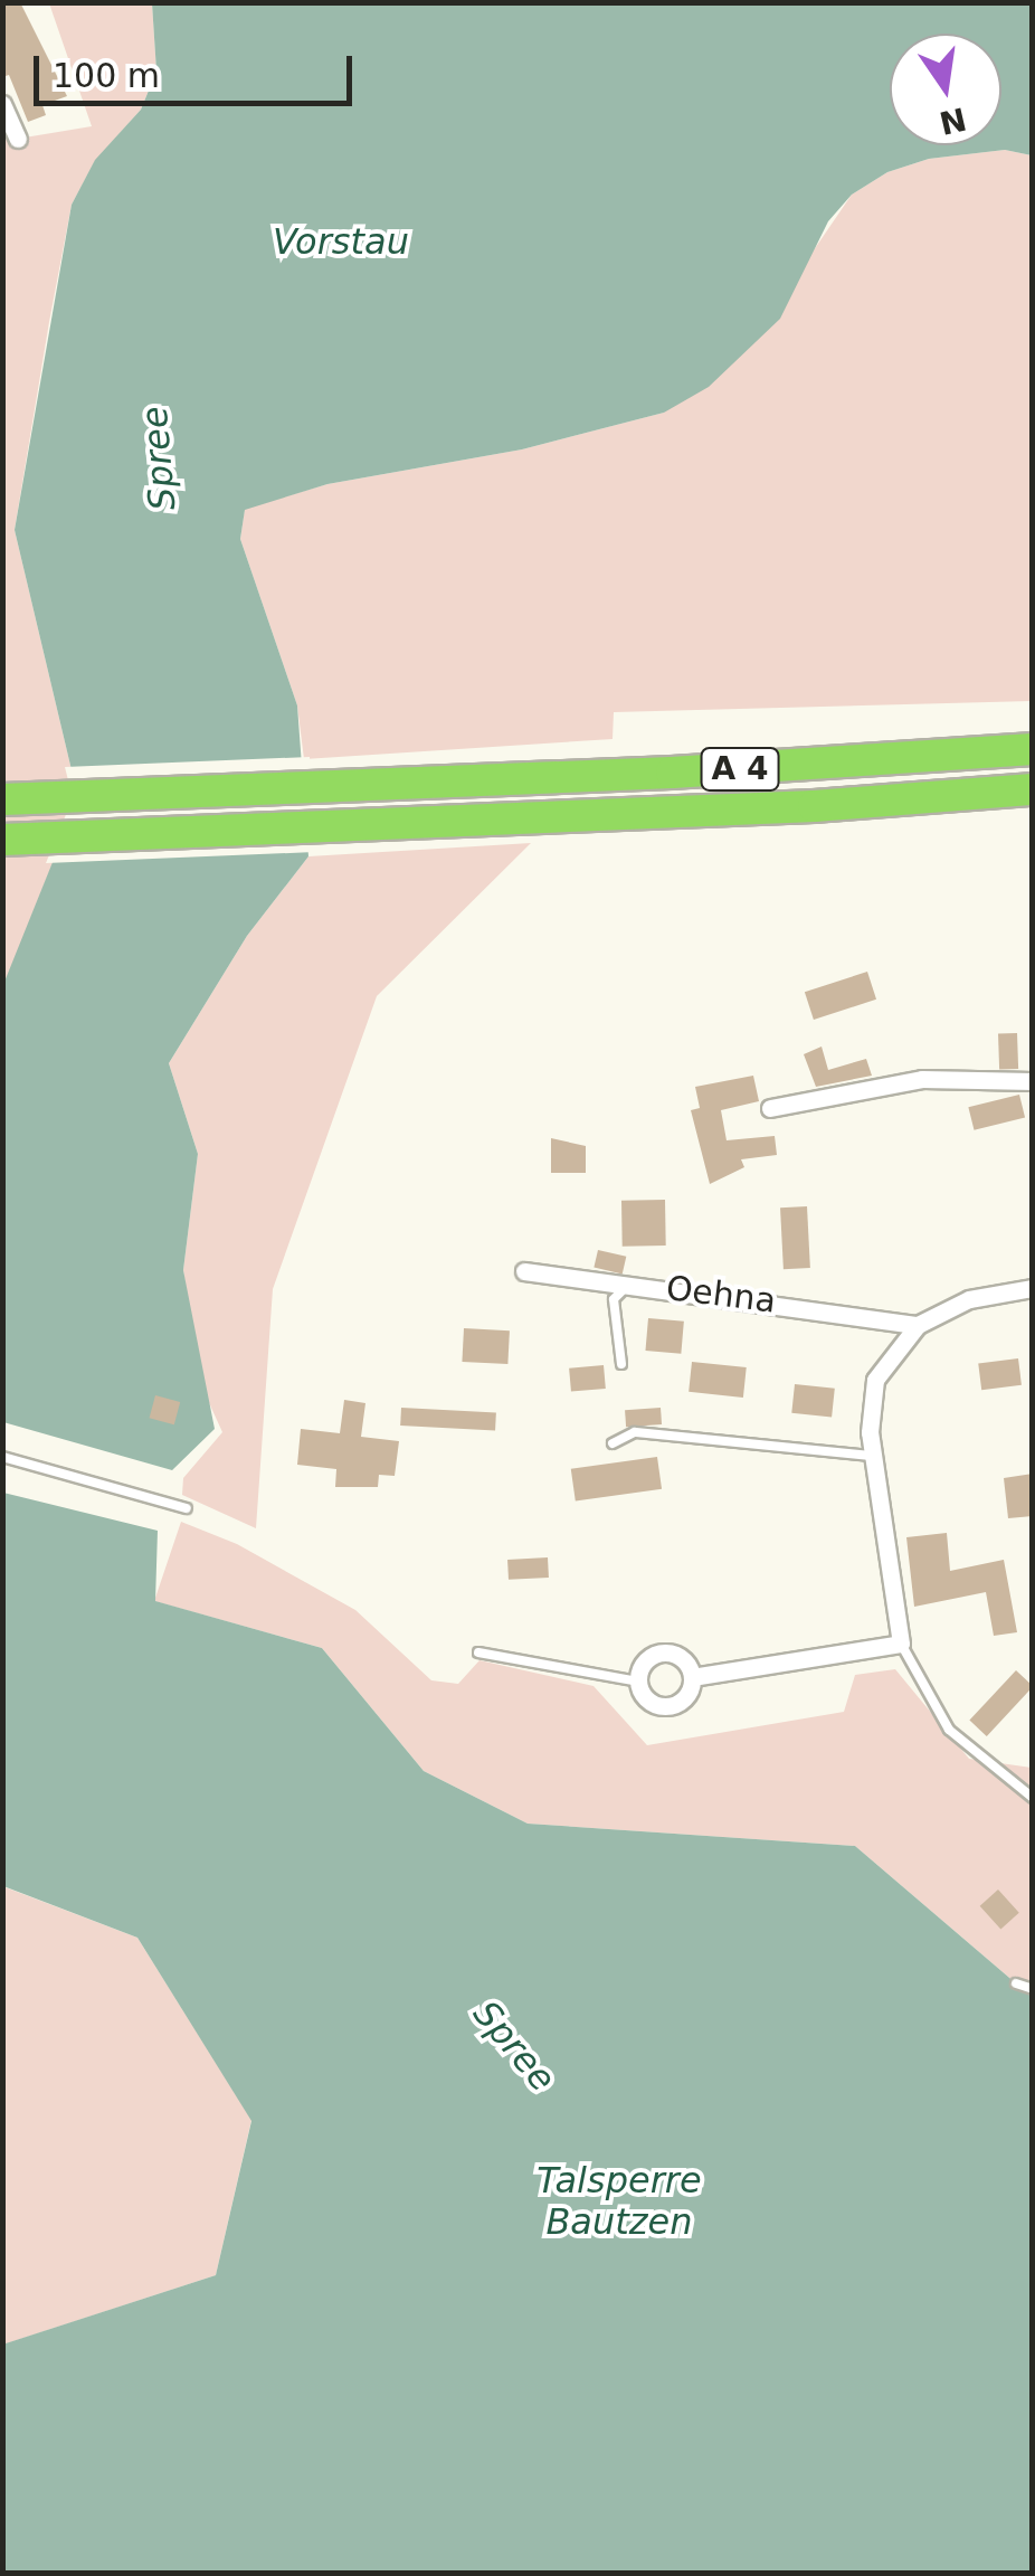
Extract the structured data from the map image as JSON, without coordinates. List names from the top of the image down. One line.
{"streets":{"highway":["A 4"],"street":["Oehna"]},"water":["Vorstau","Spree","Talsperre Bautzen"],"scale_bar":"100 m","north":"bottom"}
